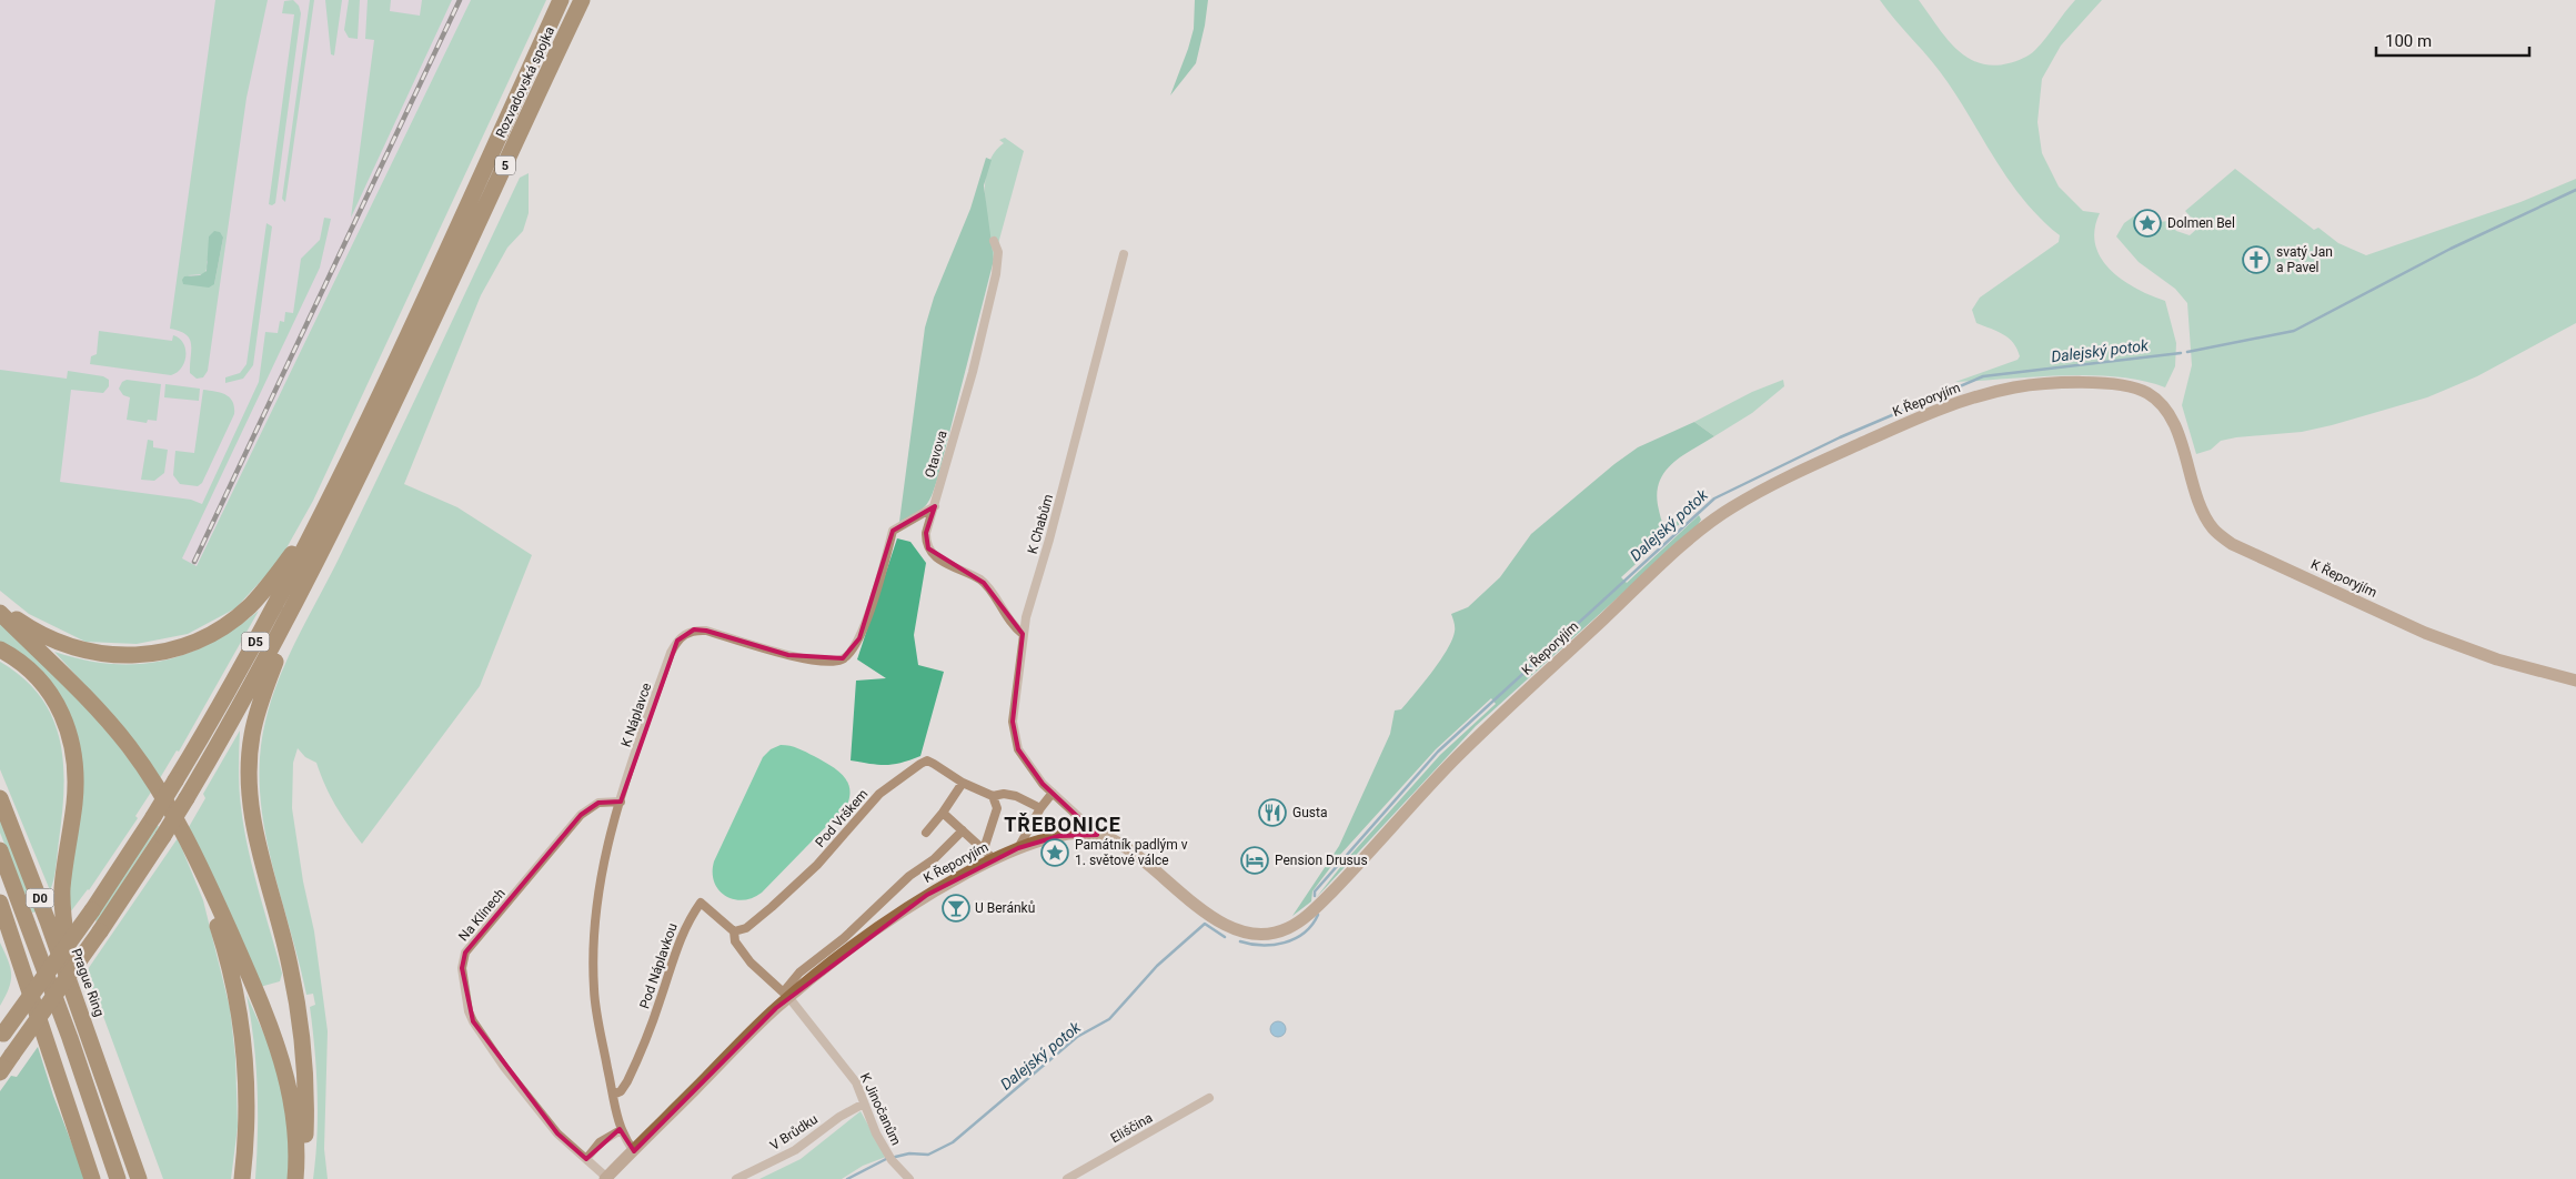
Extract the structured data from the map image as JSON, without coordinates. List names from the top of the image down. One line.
{"streets":{"highway":["Rozvadovská spojka","5","D5","D0","Prague Ring"],"street":["K Řeporyjím","Otavova","K Chabům","K Náplavce","Pod Vrškem","Na Klínech","Pod Náplavkou","K Jinočanům","Eliščina","V Brůdku"]},"crossings":[["Rozvadovská spojka","D5"],["K Řeporyjím","K Chabům"],["K Řeporyjím","K Náplavce"],["K Řeporyjím","Na Klínech"],["K Řeporyjím","Pod Náplavkou"],["K Řeporyjím","K Jinočanům"],["Otavova","K Chabům"],["Otavova","K Náplavce"],["K Náplavce","Na Klínech"],["K Náplavce","Pod Náplavkou"],["Pod Vrškem","Pod Náplavkou"],["Pod Náplavkou","K Jinočanům"],["K Jinočanům","V Brůdku"]],"districts":["TŘEBONICE"],"water":["Dalejský potok"],"places":{"place":["Dolmen Bel","Památník padlým v 1. světové válce"],"church":["svatý Jan a Pavel"],"restaurant":["Gusta"],"hotel":["Pension Drusus"],"bar":["U Beránků"]},"scale_bar":"100 m"}
